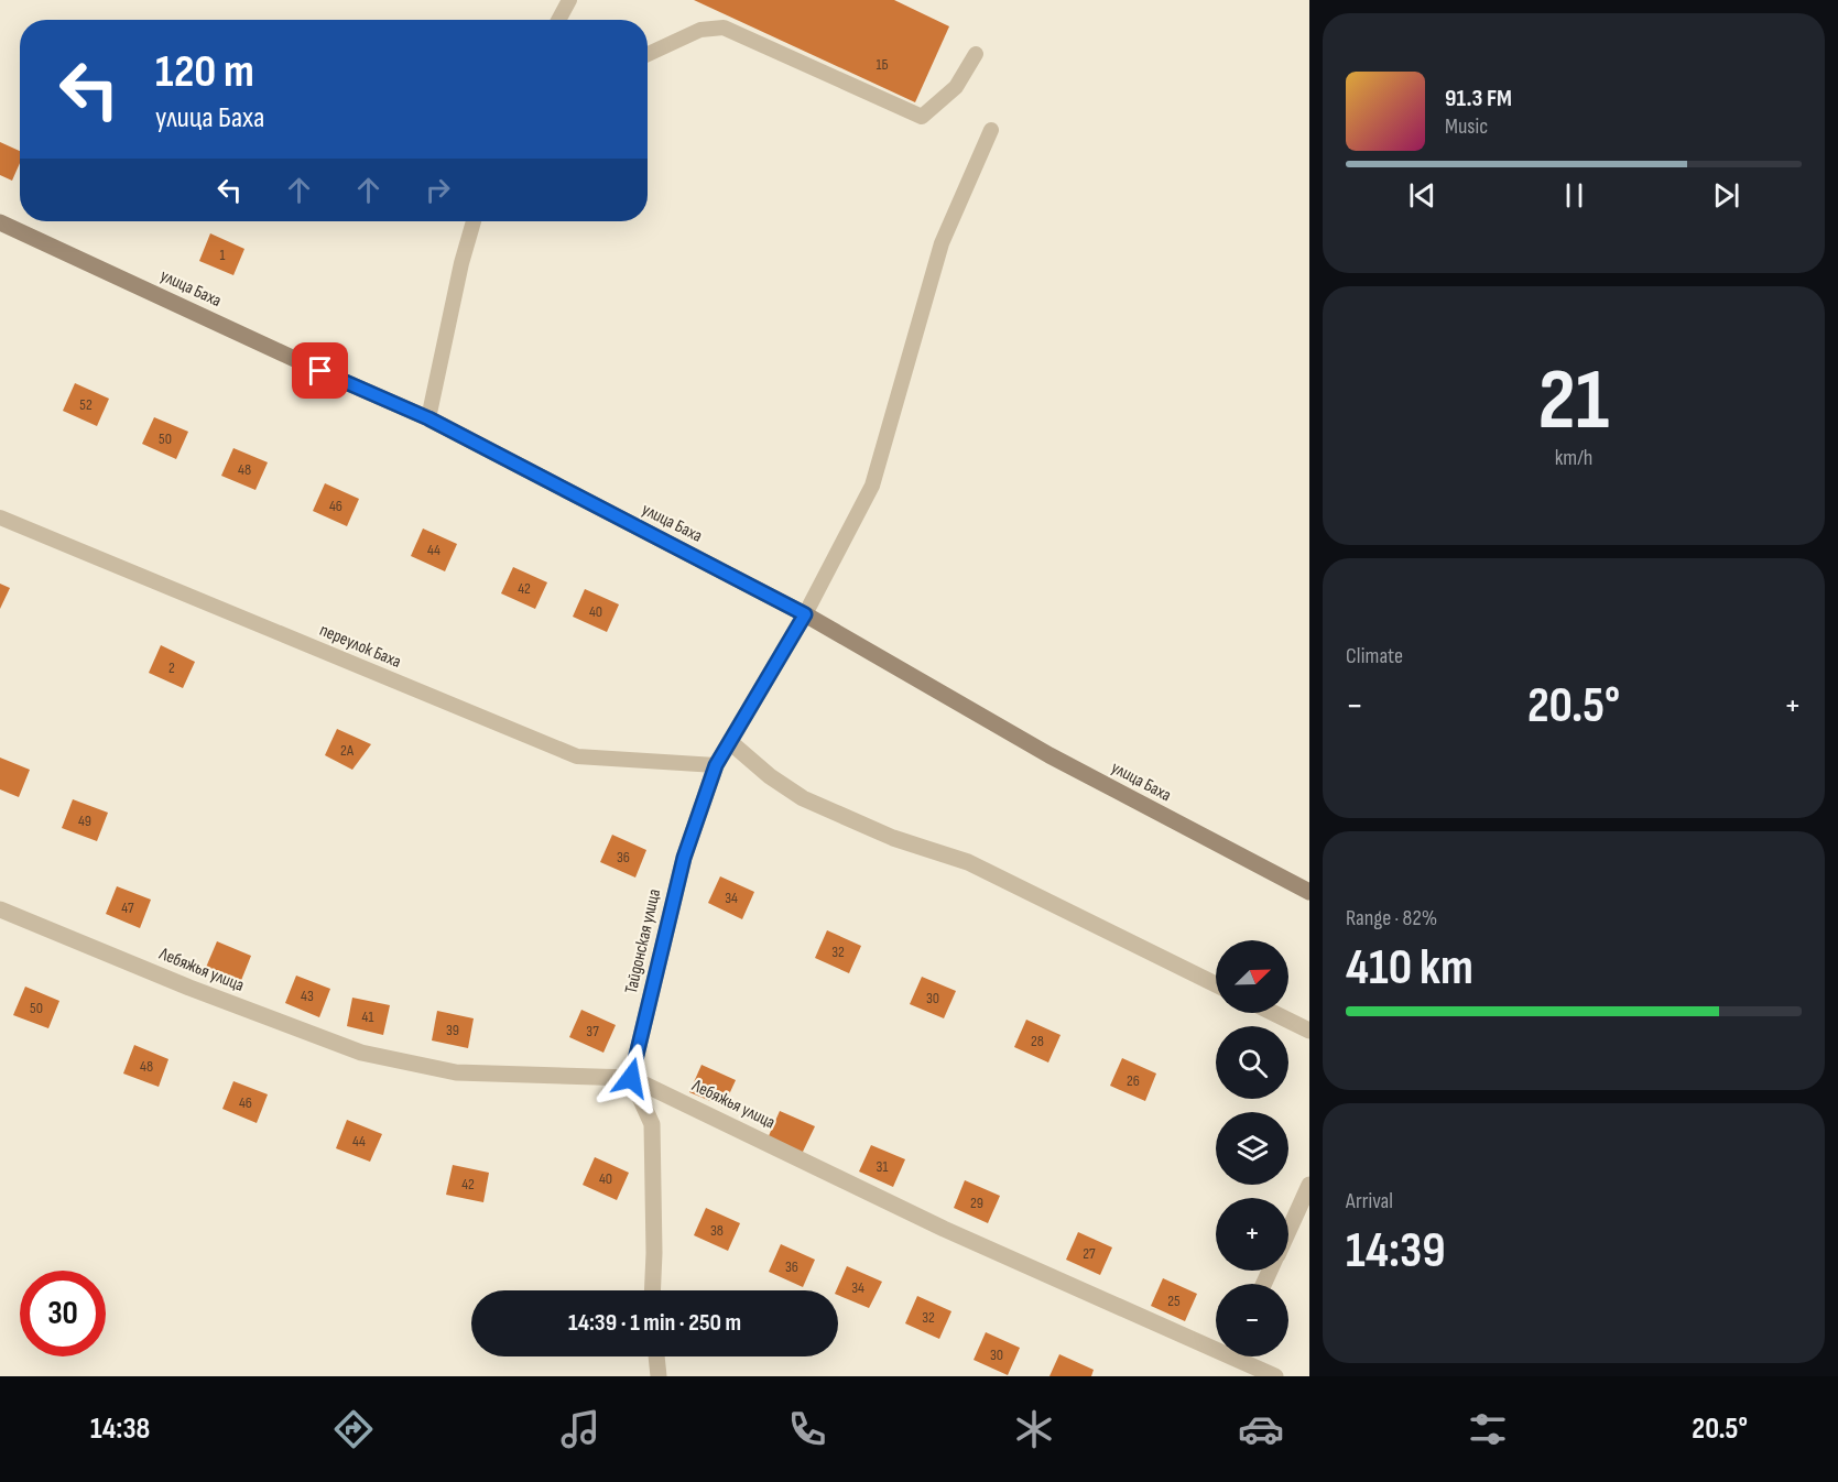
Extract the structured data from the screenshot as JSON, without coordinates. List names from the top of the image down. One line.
{"streets":{"street":["улица Баха","Тайдонская улица","Лебяжья улица"],"lane":["переулок Баха"]},"crossings":[["улица Баха","Тайдонская улица"],["переулок Баха","Тайдонская улица"],["Тайдонская улица","Лебяжья улица"]],"house_numbers":["1Б","1","52","50","48","46","44","42","40","2","2А","49","36","34","47","32","43","30","50","41","39","37","28","48","26","46","44","31","40","42","29","38","27","36","34","25","32","30"],"north":"top right","page":{"turn":["120 m","улица Баха"],"song":["91.3 FM","Music"],"tile":[["21","km/h"],"Climate",["Range · 82%","410 km"],["Arrival","14:39"]],"heat":["−","20.5°","+"],"map_buttons":["+","−"],"limit":"30","trip":"14:39 · 1 min · 250 m","tabs":["14:38","20.5°"]}}
